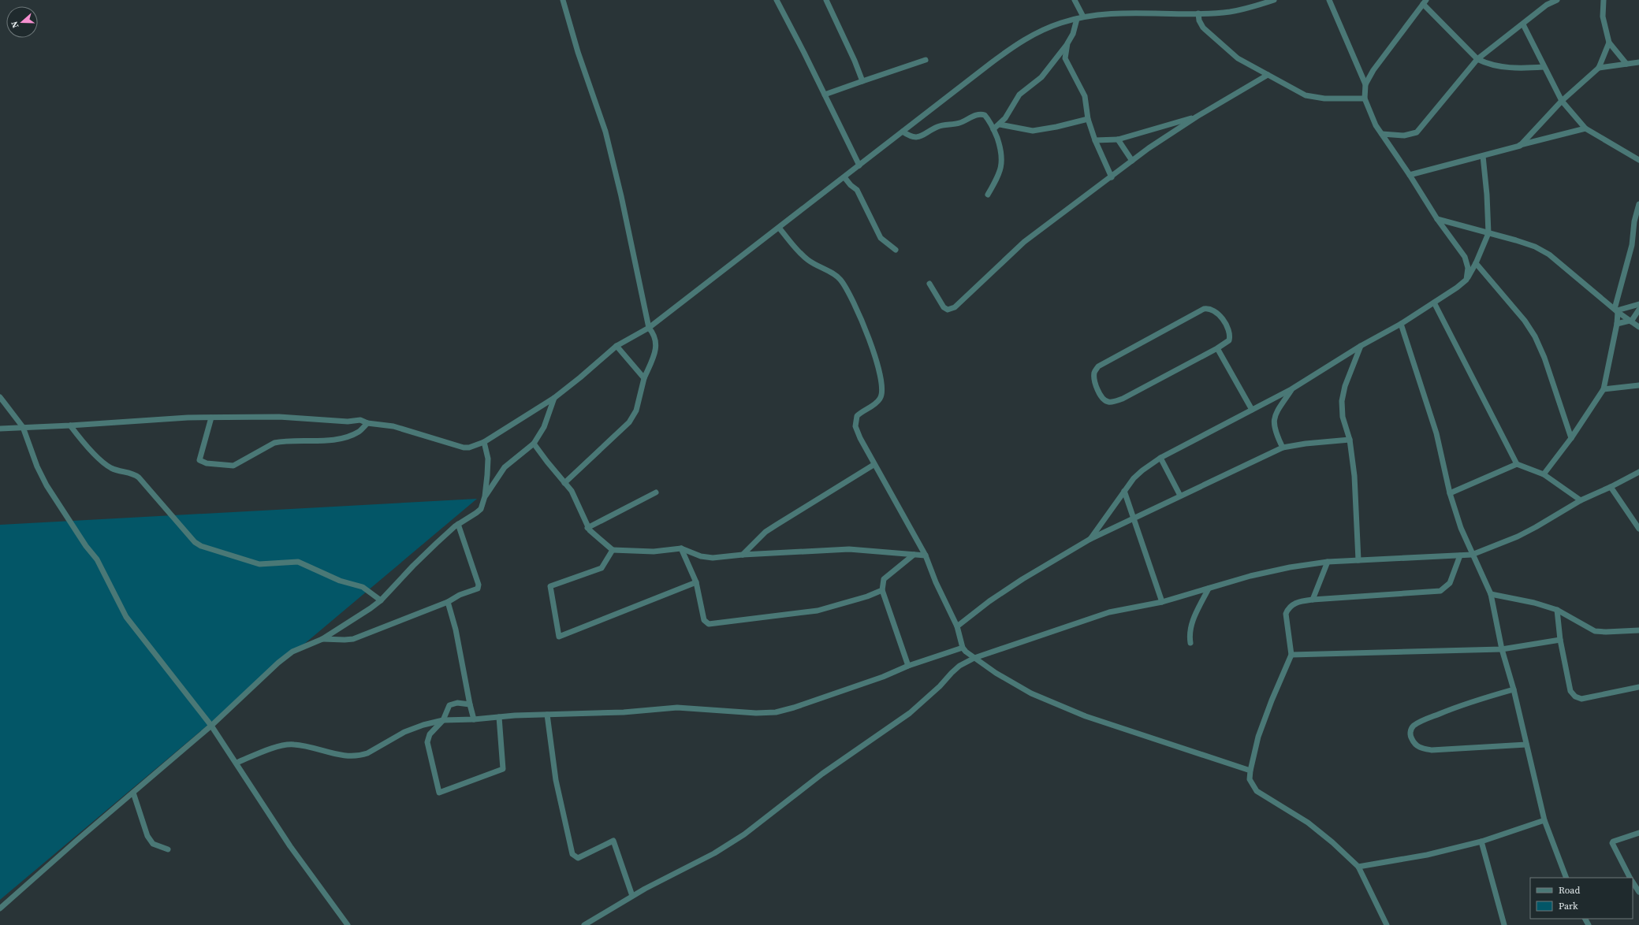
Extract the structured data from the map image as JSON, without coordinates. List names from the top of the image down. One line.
{"legend":["Road","Park"],"north":"left"}
